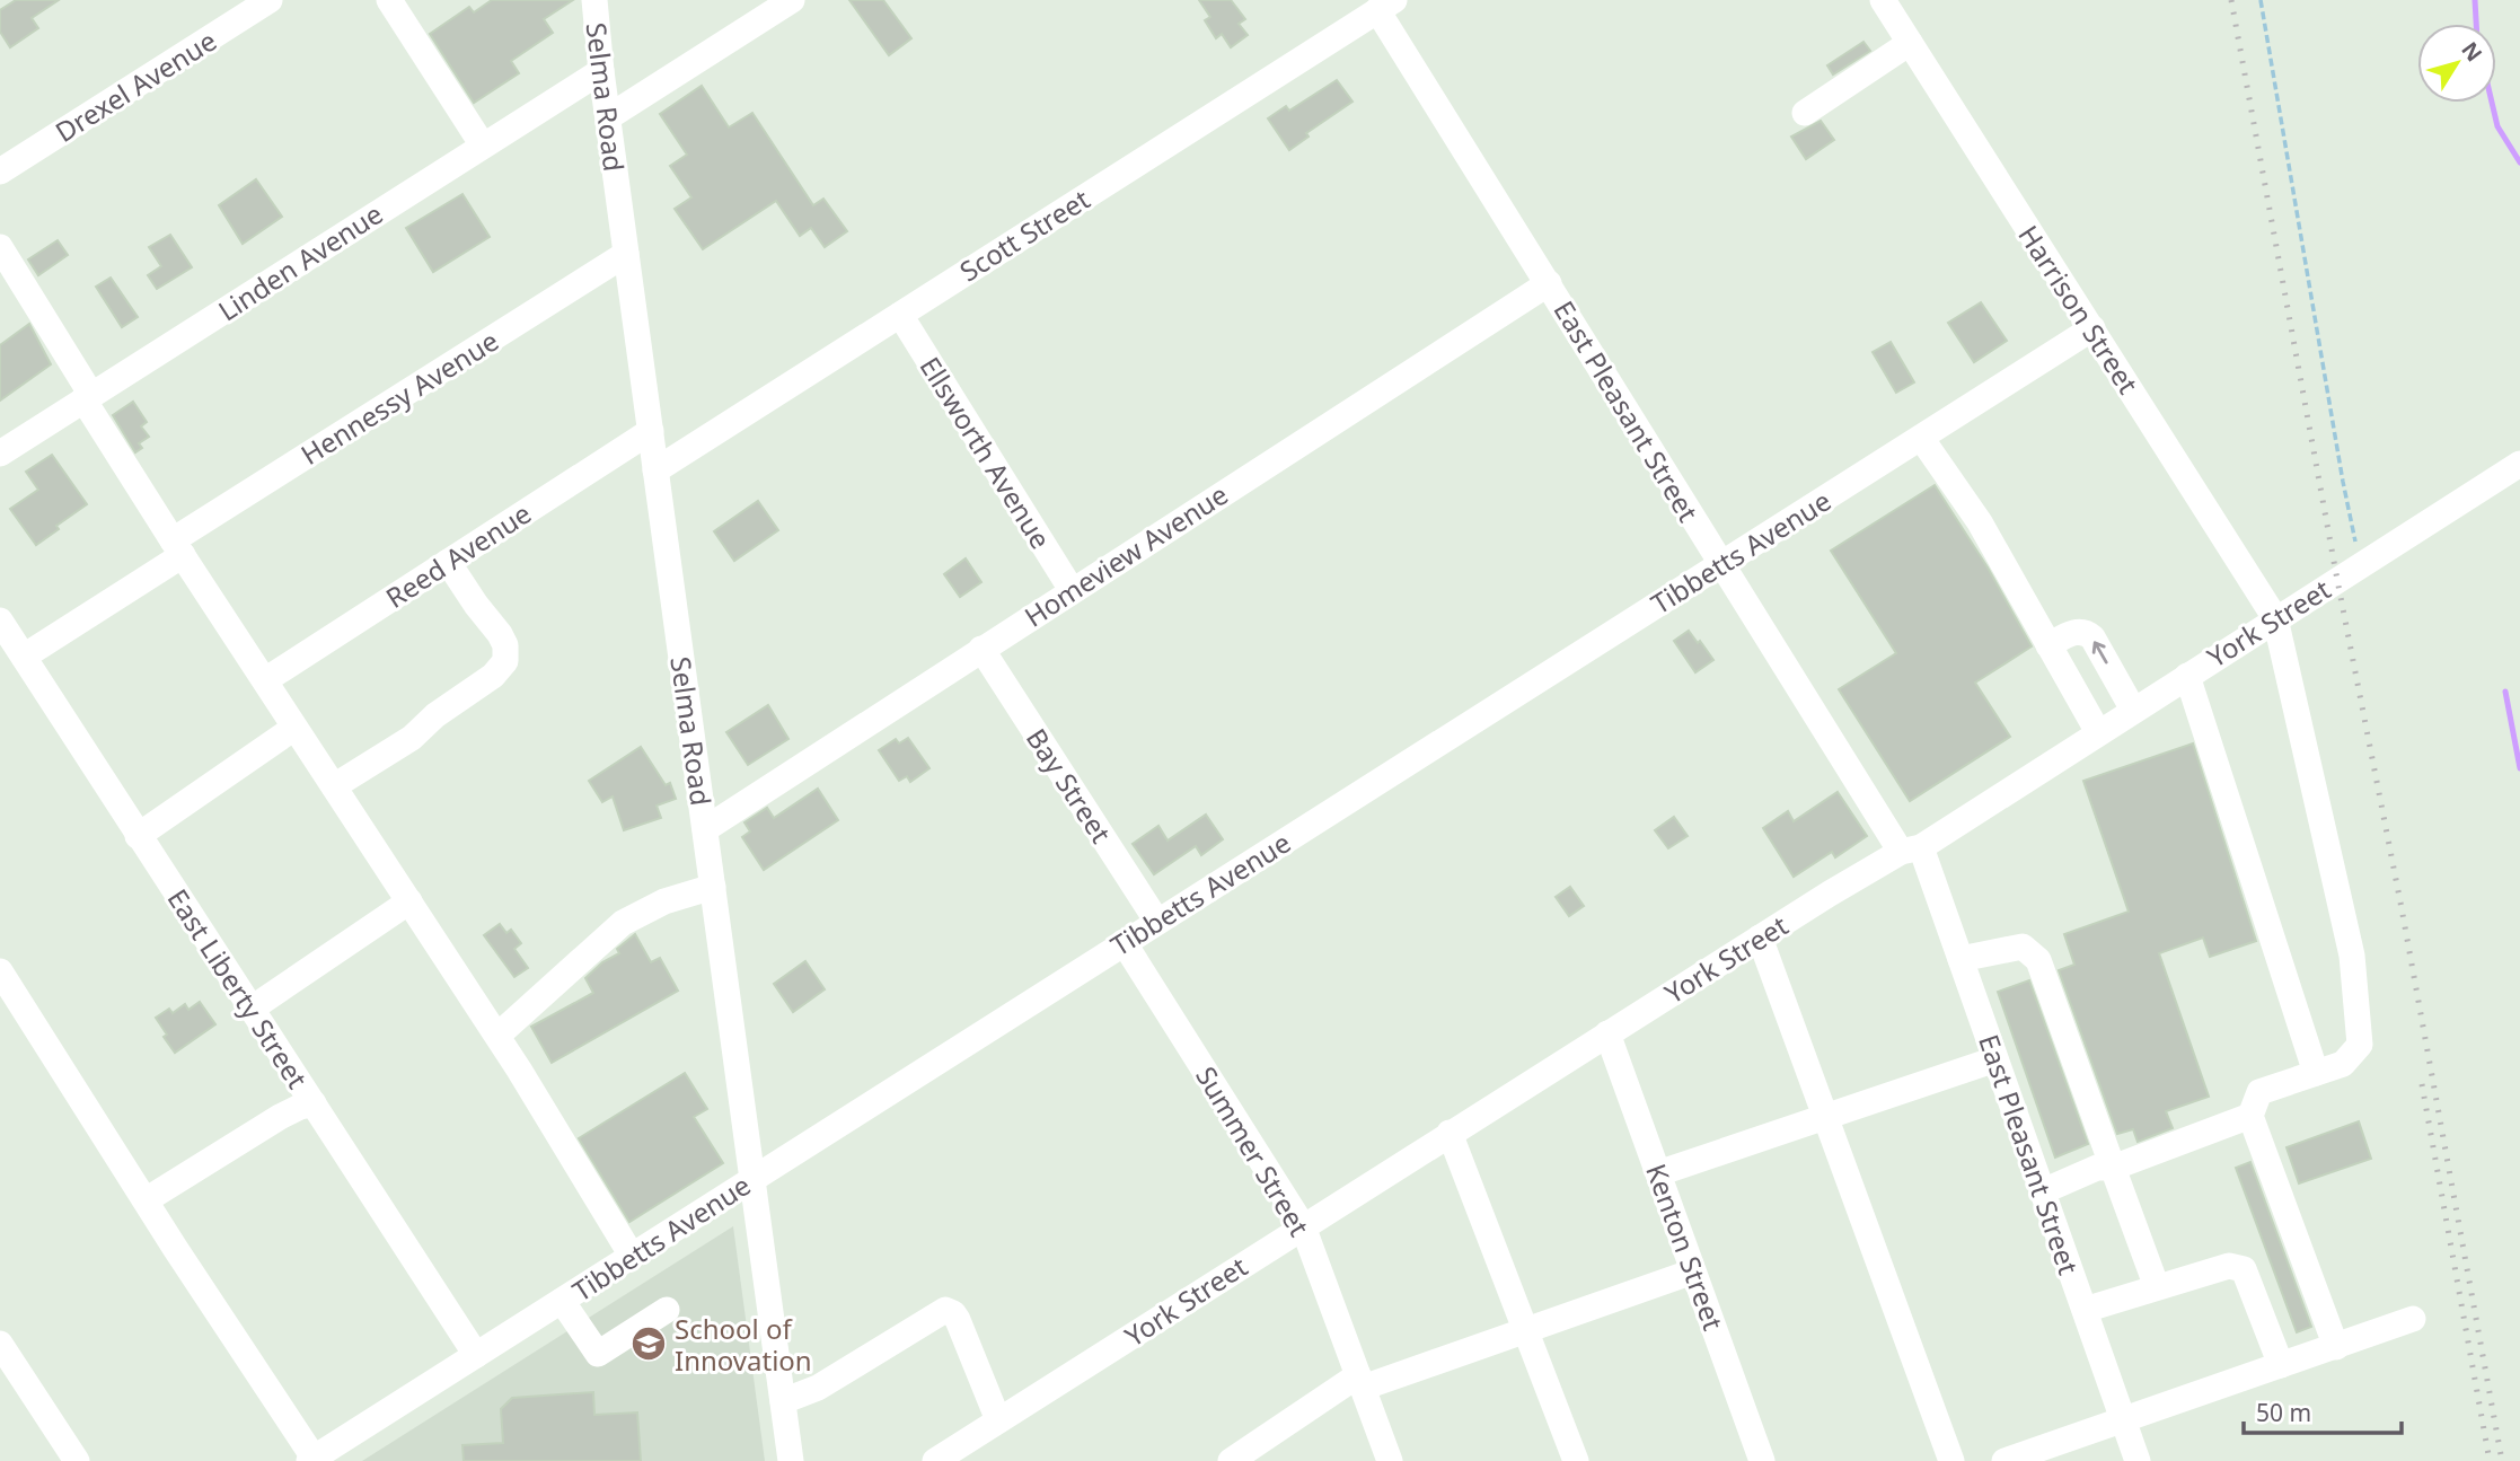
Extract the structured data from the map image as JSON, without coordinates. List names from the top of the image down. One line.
{"streets":{"street":["Drexel Avenue","Selma Road","Scott Street","Linden Avenue","Harrison Street","Hennessy Avenue","East Pleasant Street","Ellsworth Avenue","Tibbetts Avenue","Reed Avenue","Homeview Avenue","York Street","Bay Street","East Liberty Street","Summer Street","Kenton Street"]},"crossings":[["Selma Road","Scott Street"],["Selma Road","Linden Avenue"],["Selma Road","Hennessy Avenue"],["Selma Road","Tibbetts Avenue"],["Selma Road","Reed Avenue"],["Selma Road","Homeview Avenue"],["Scott Street","East Pleasant Street"],["Scott Street","Ellsworth Avenue"],["Harrison Street","Tibbetts Avenue"],["Harrison Street","York Street"],["Hennessy Avenue","East Liberty Street"],["East Pleasant Street","Tibbetts Avenue"],["East Pleasant Street","Homeview Avenue"],["East Pleasant Street","York Street"],["Ellsworth Avenue","Homeview Avenue"],["Tibbetts Avenue","Bay Street"],["Tibbetts Avenue","East Liberty Street"],["Tibbetts Avenue","Summer Street"],["Homeview Avenue","Bay Street"],["York Street","Summer Street"],["York Street","Kenton Street"]],"places":{"school or university":["School of Innovation"]},"scale_bar":"50 m","north":"top right"}
